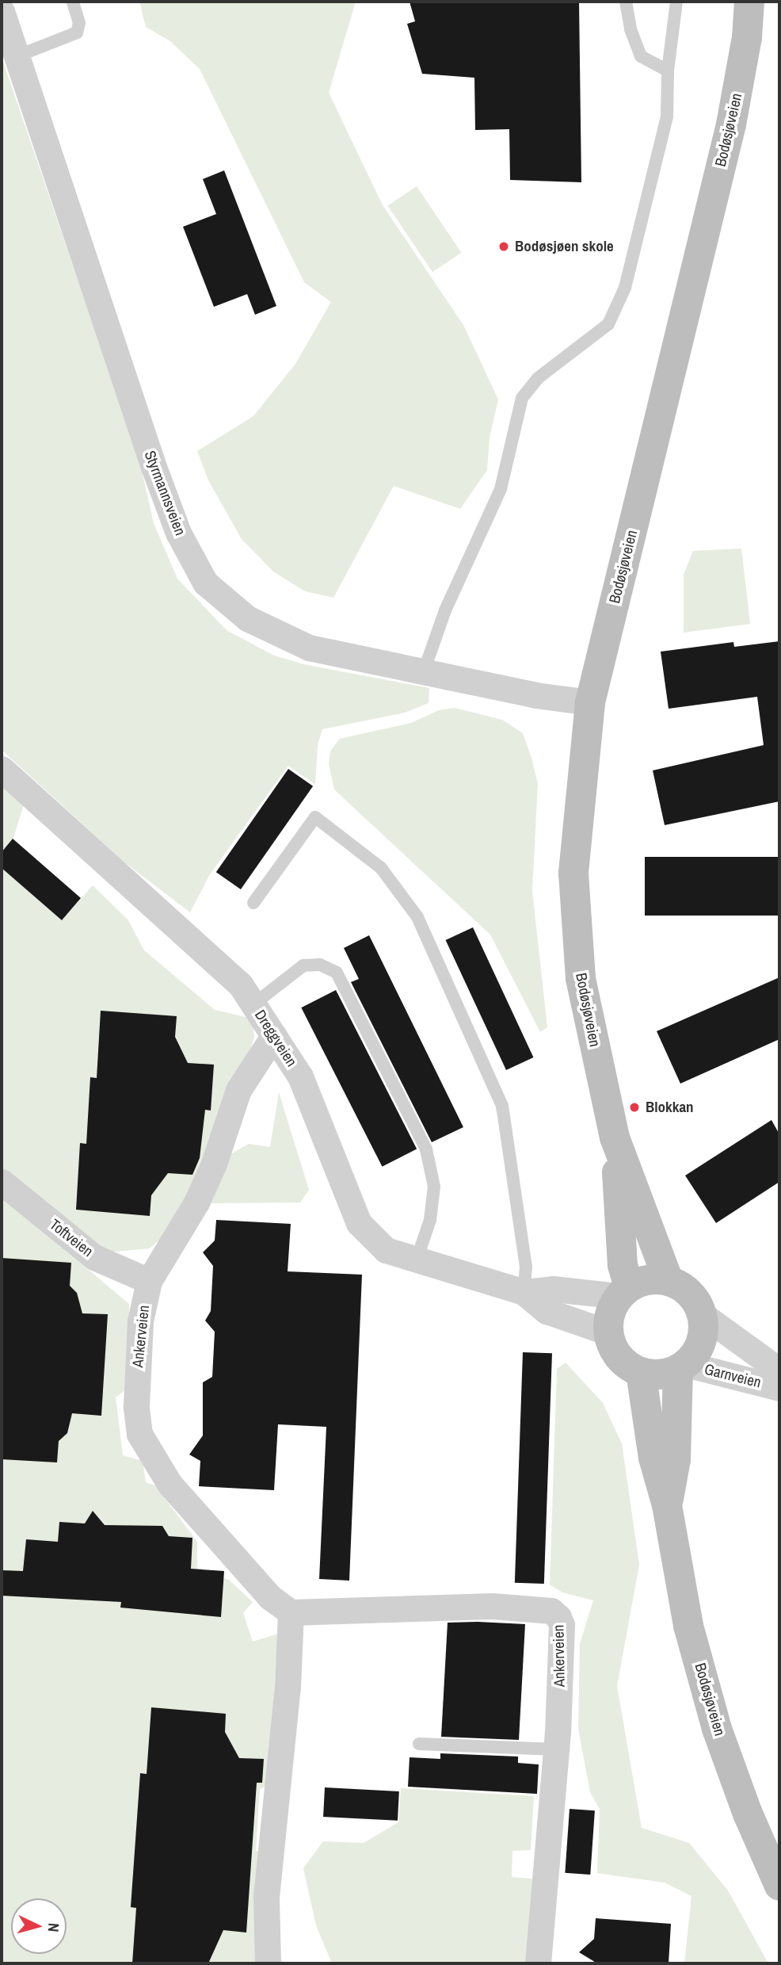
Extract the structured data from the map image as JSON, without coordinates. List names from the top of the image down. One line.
{"streets":{"street":["Bodøsjøveien","Styrmannsveien","Dreggveien","Toftveien","Ankerveien","Garnveien"]},"crossings":[["Bodøsjøveien","Styrmannsveien"],["Bodøsjøveien","Dreggveien"],["Bodøsjøveien","Garnveien"],["Dreggveien","Ankerveien"],["Dreggveien","Garnveien"],["Toftveien","Ankerveien"]],"places":["Bodøsjøen skole","Blokkan"],"north":"right"}
